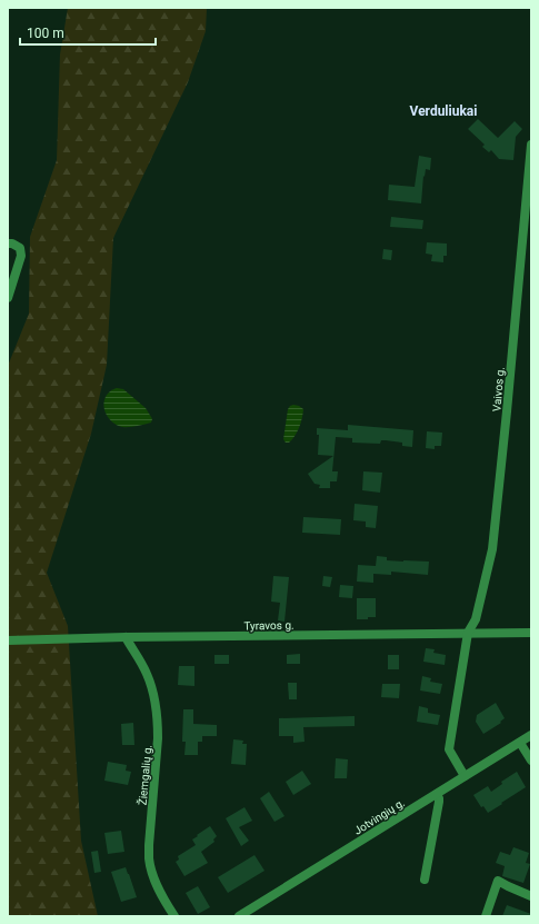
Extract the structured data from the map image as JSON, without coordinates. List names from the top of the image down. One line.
{"streets":{"street":["Vaivos g.","Tyravos g.","Žiemgalių g.","Jotvingių g."]},"crossings":[["Vaivos g.","Tyravos g."],["Vaivos g.","Jotvingių g."],["Tyravos g.","Žiemgalių g."]],"districts":["Verduliukai"],"scale_bar":"100 m"}
